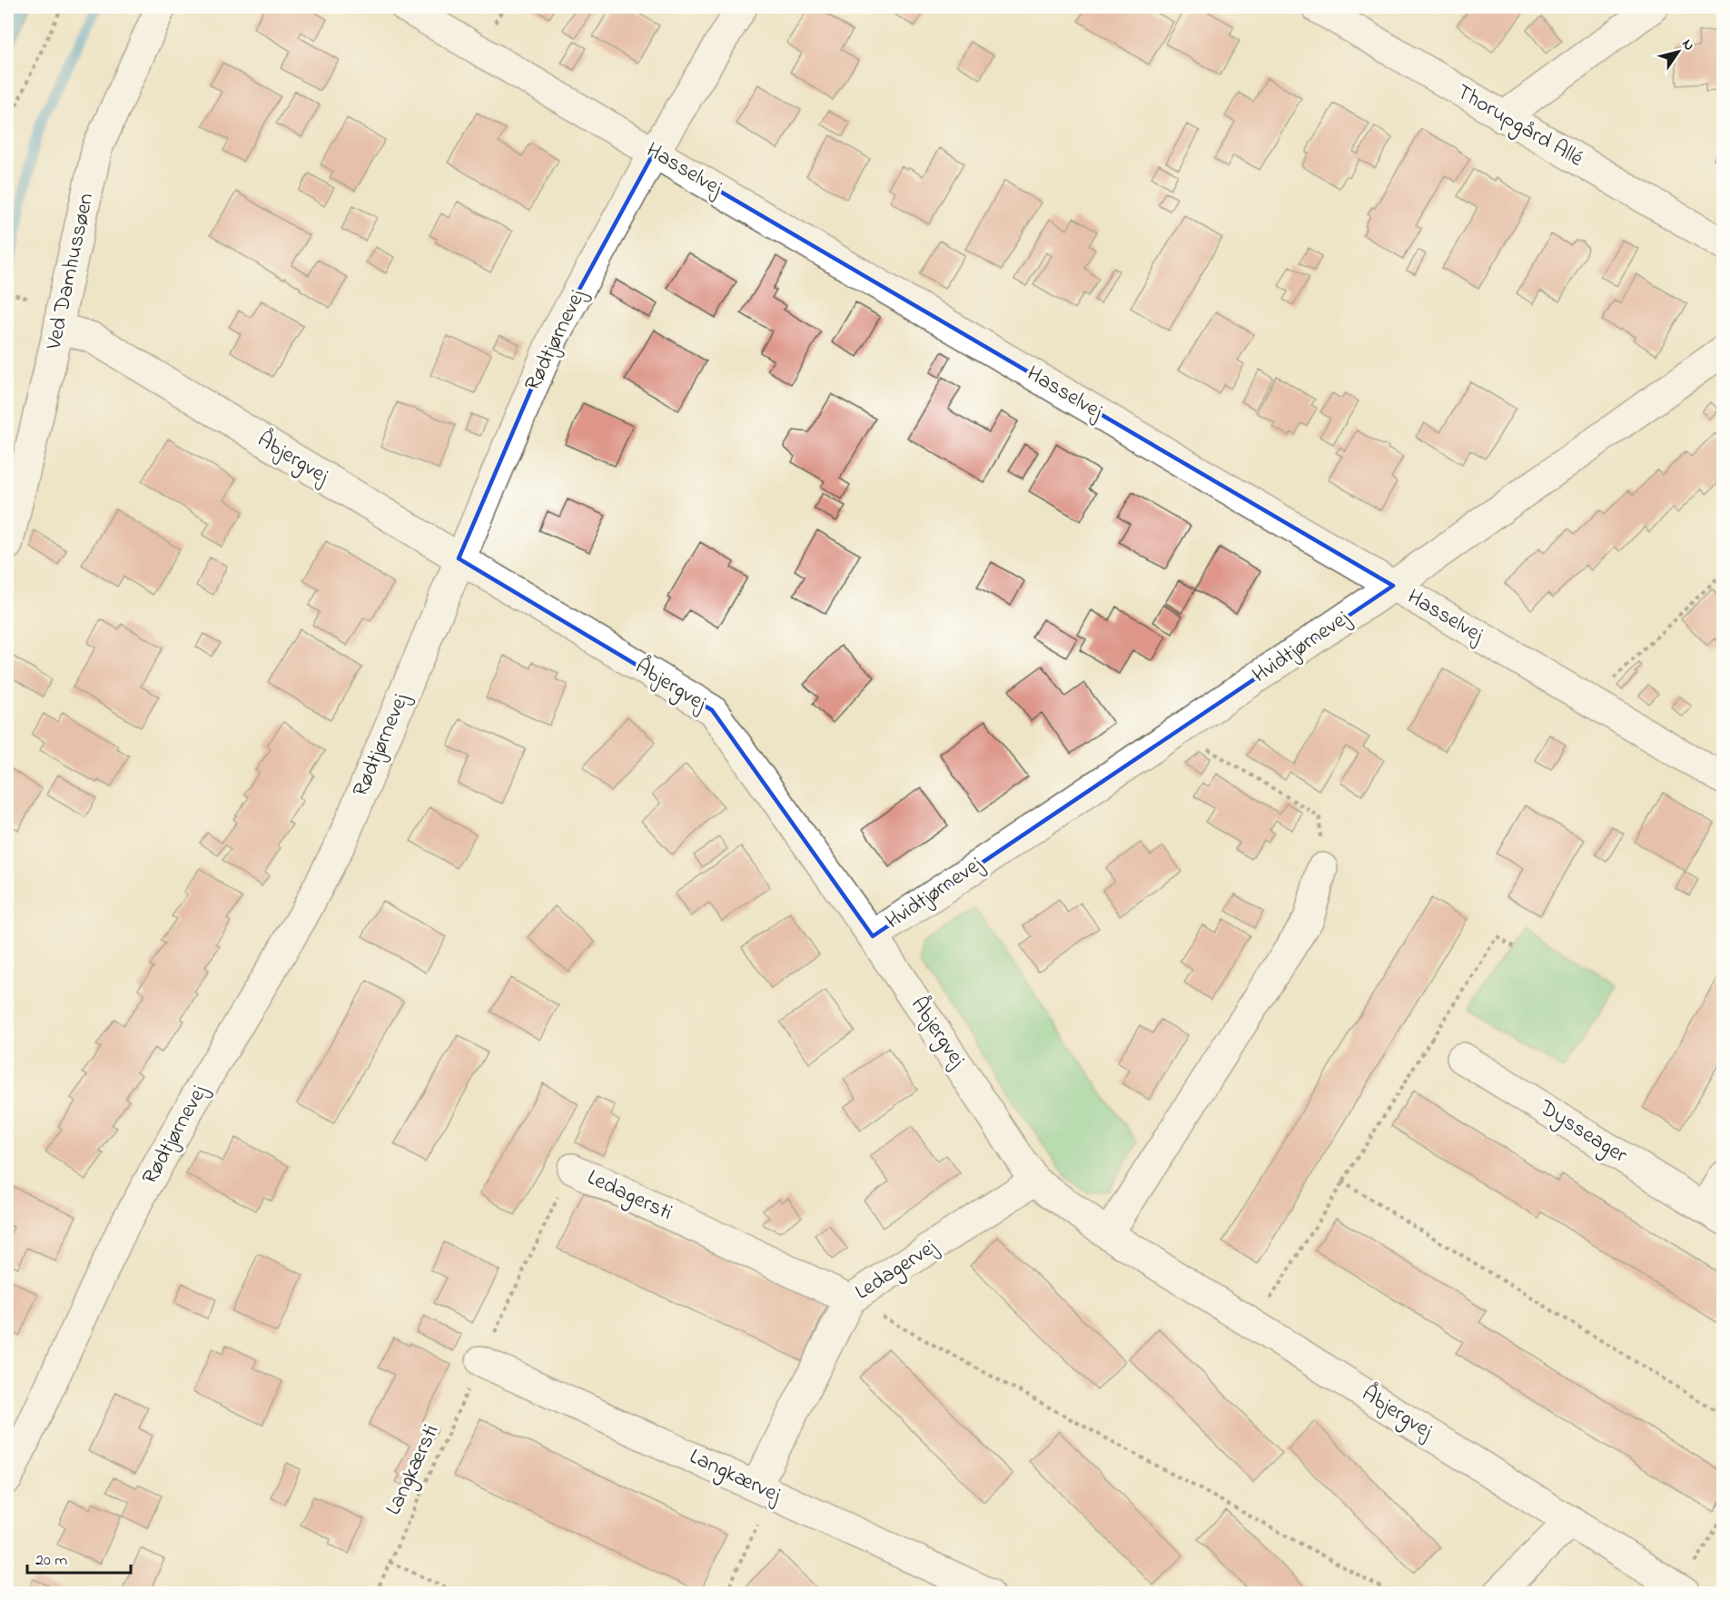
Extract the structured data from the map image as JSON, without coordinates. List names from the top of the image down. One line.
{"streets":{"street":["Thorupgård Allé","Hasselvej","Ved Damhussøen","Rødtjørnevej","Åbjergvej","Hvidtjørnevej","Dysseager","Ledagersti","Ledagervej","Langkærvej"],"path":["Langkærsti"]},"crossings":[["Hasselvej","Rødtjørnevej"],["Hasselvej","Hvidtjørnevej"],["Ved Damhussøen","Åbjergvej"],["Rødtjørnevej","Åbjergvej"],["Åbjergvej","Hvidtjørnevej"],["Åbjergvej","Ledagervej"],["Ledagersti","Ledagervej"],["Ledagersti","Langkærsti"],["Ledagersti","Langkærvej"],["Ledagervej","Langkærvej"],["Langkærsti","Langkærvej"]],"scale_bar":"20 m","north":"top right"}
